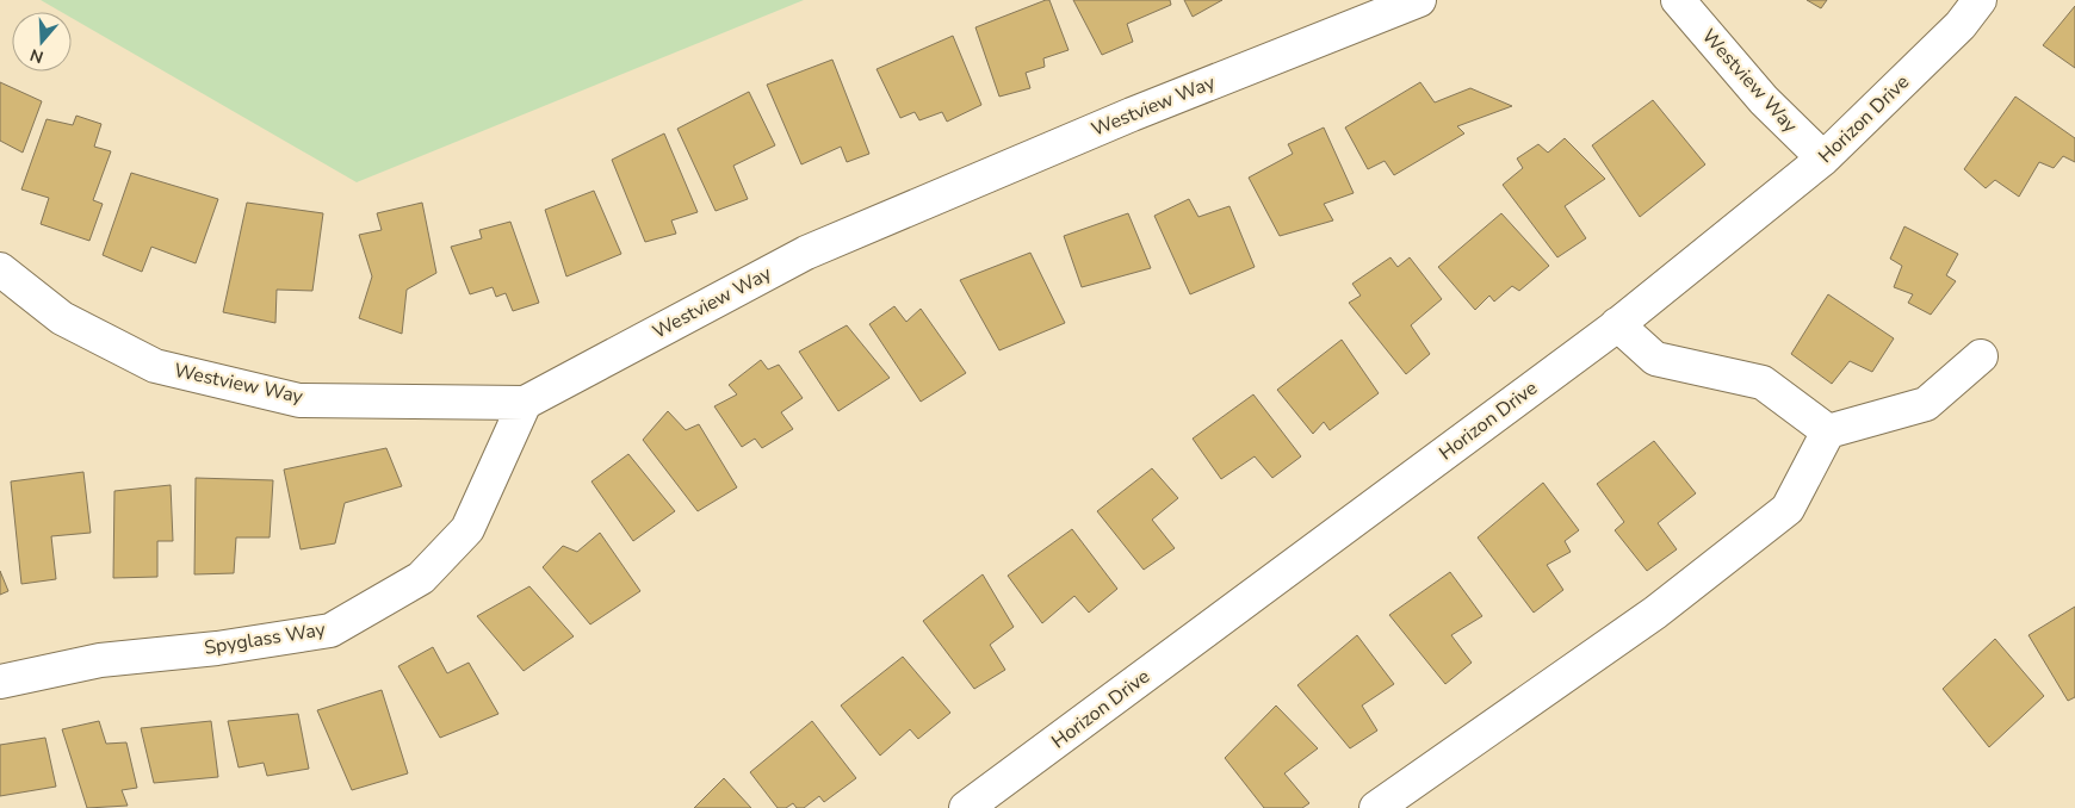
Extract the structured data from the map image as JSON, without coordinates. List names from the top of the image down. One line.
{"streets":{"street":["Westview Way","Horizon Drive","Spyglass Way"]},"crossings":[["Westview Way","Horizon Drive"],["Westview Way","Spyglass Way"]],"north":"bottom"}
